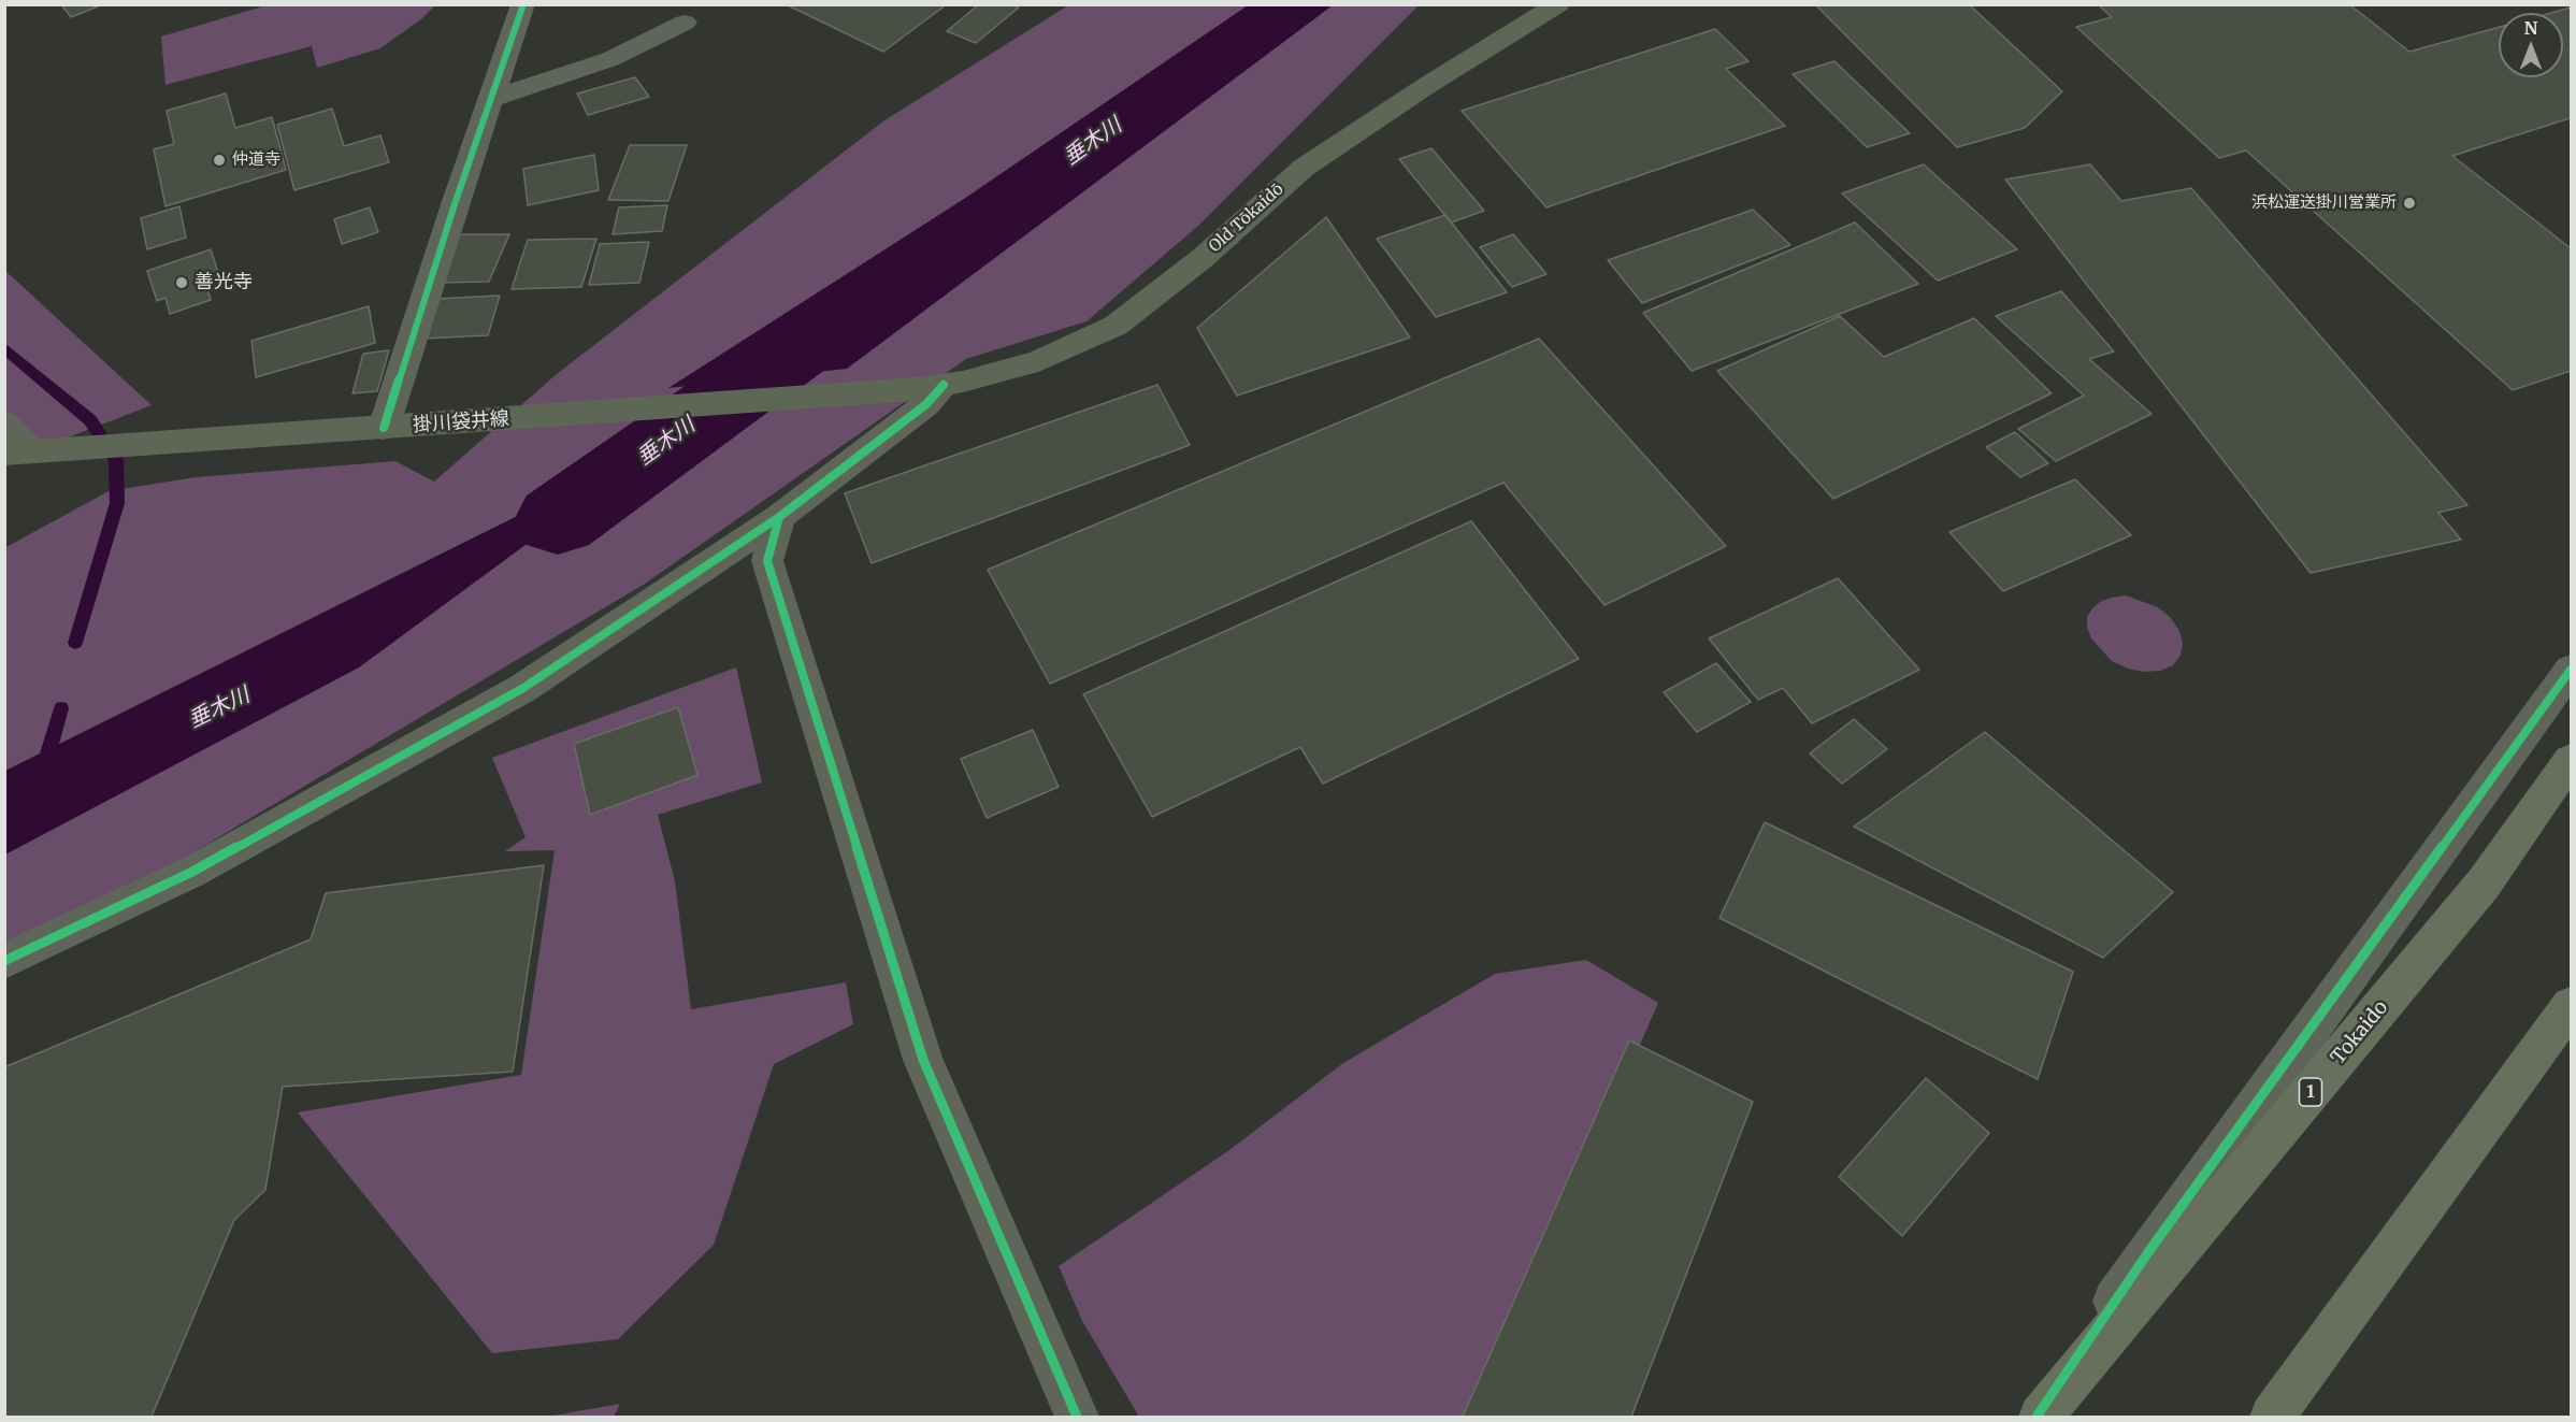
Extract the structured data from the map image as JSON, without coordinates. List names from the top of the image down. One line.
{"streets":{"highway":["Tokaido","1"],"main road":["Old Tōkaidō","掛川袋井線"]},"crossings":[["Old Tōkaidō","掛川袋井線"]],"water":["垂木川"],"places":["仲道寺","浜松運送掛川営業所","善光寺"],"north":"top"}
